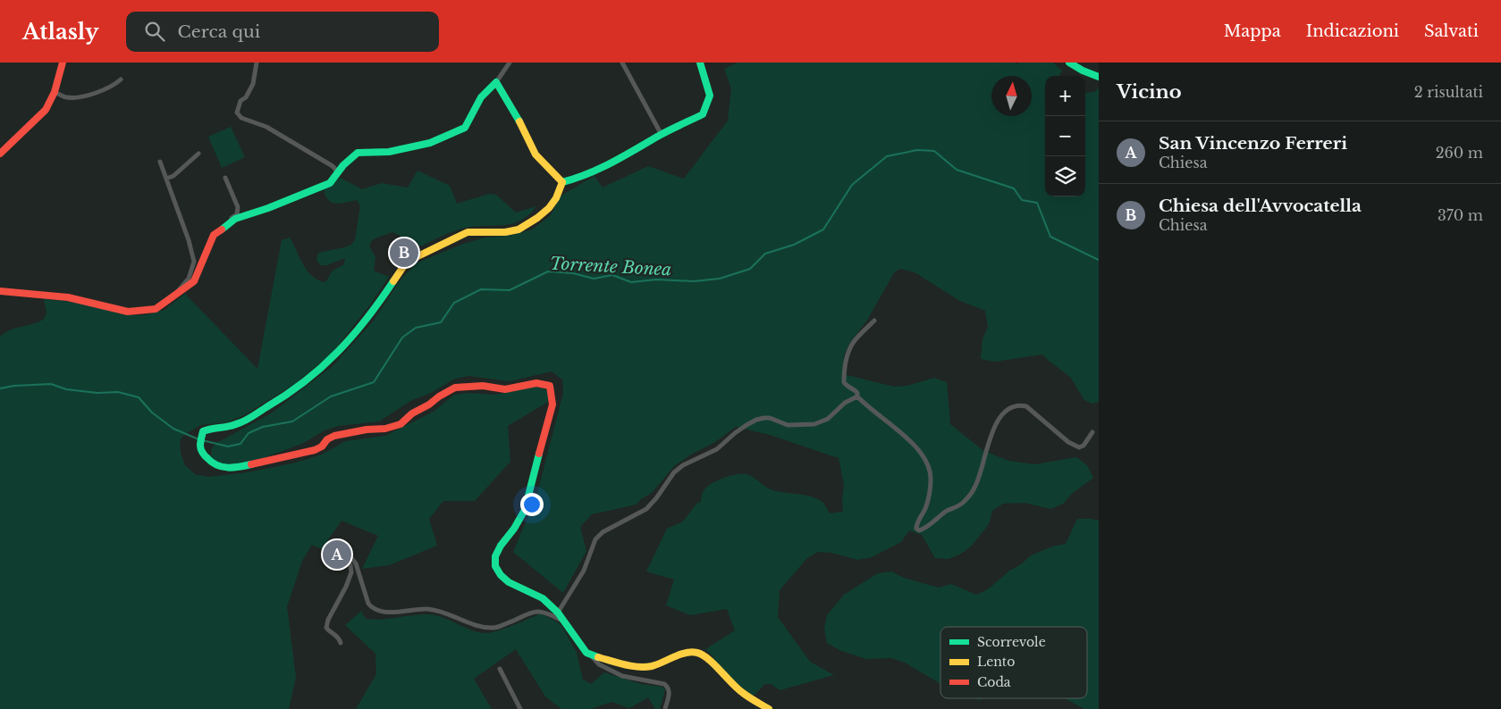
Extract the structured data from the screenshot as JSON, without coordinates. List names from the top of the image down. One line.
{"water":["Torrente Bonea"],"legend":["Scorrevole","Lento","Coda"],"north":"top","page":{"header":"Atlasly","search":"Cerca qui","nav":["Mappa","Indicazioni","Salvati"],"heading":["Vicino","2 risultati"],"map_buttons":["+","−"],"list":[{"mark":"A","name":"San Vincenzo Ferreri","note":"Chiesa","value":"260 m"},{"mark":"B","name":"Chiesa dell'Avvocatella","note":"Chiesa","value":"370 m"}],"pins":["B","A"]}}
